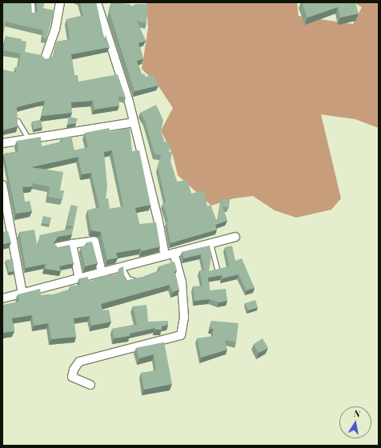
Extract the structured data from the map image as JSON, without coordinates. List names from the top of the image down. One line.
{"north":"top"}
